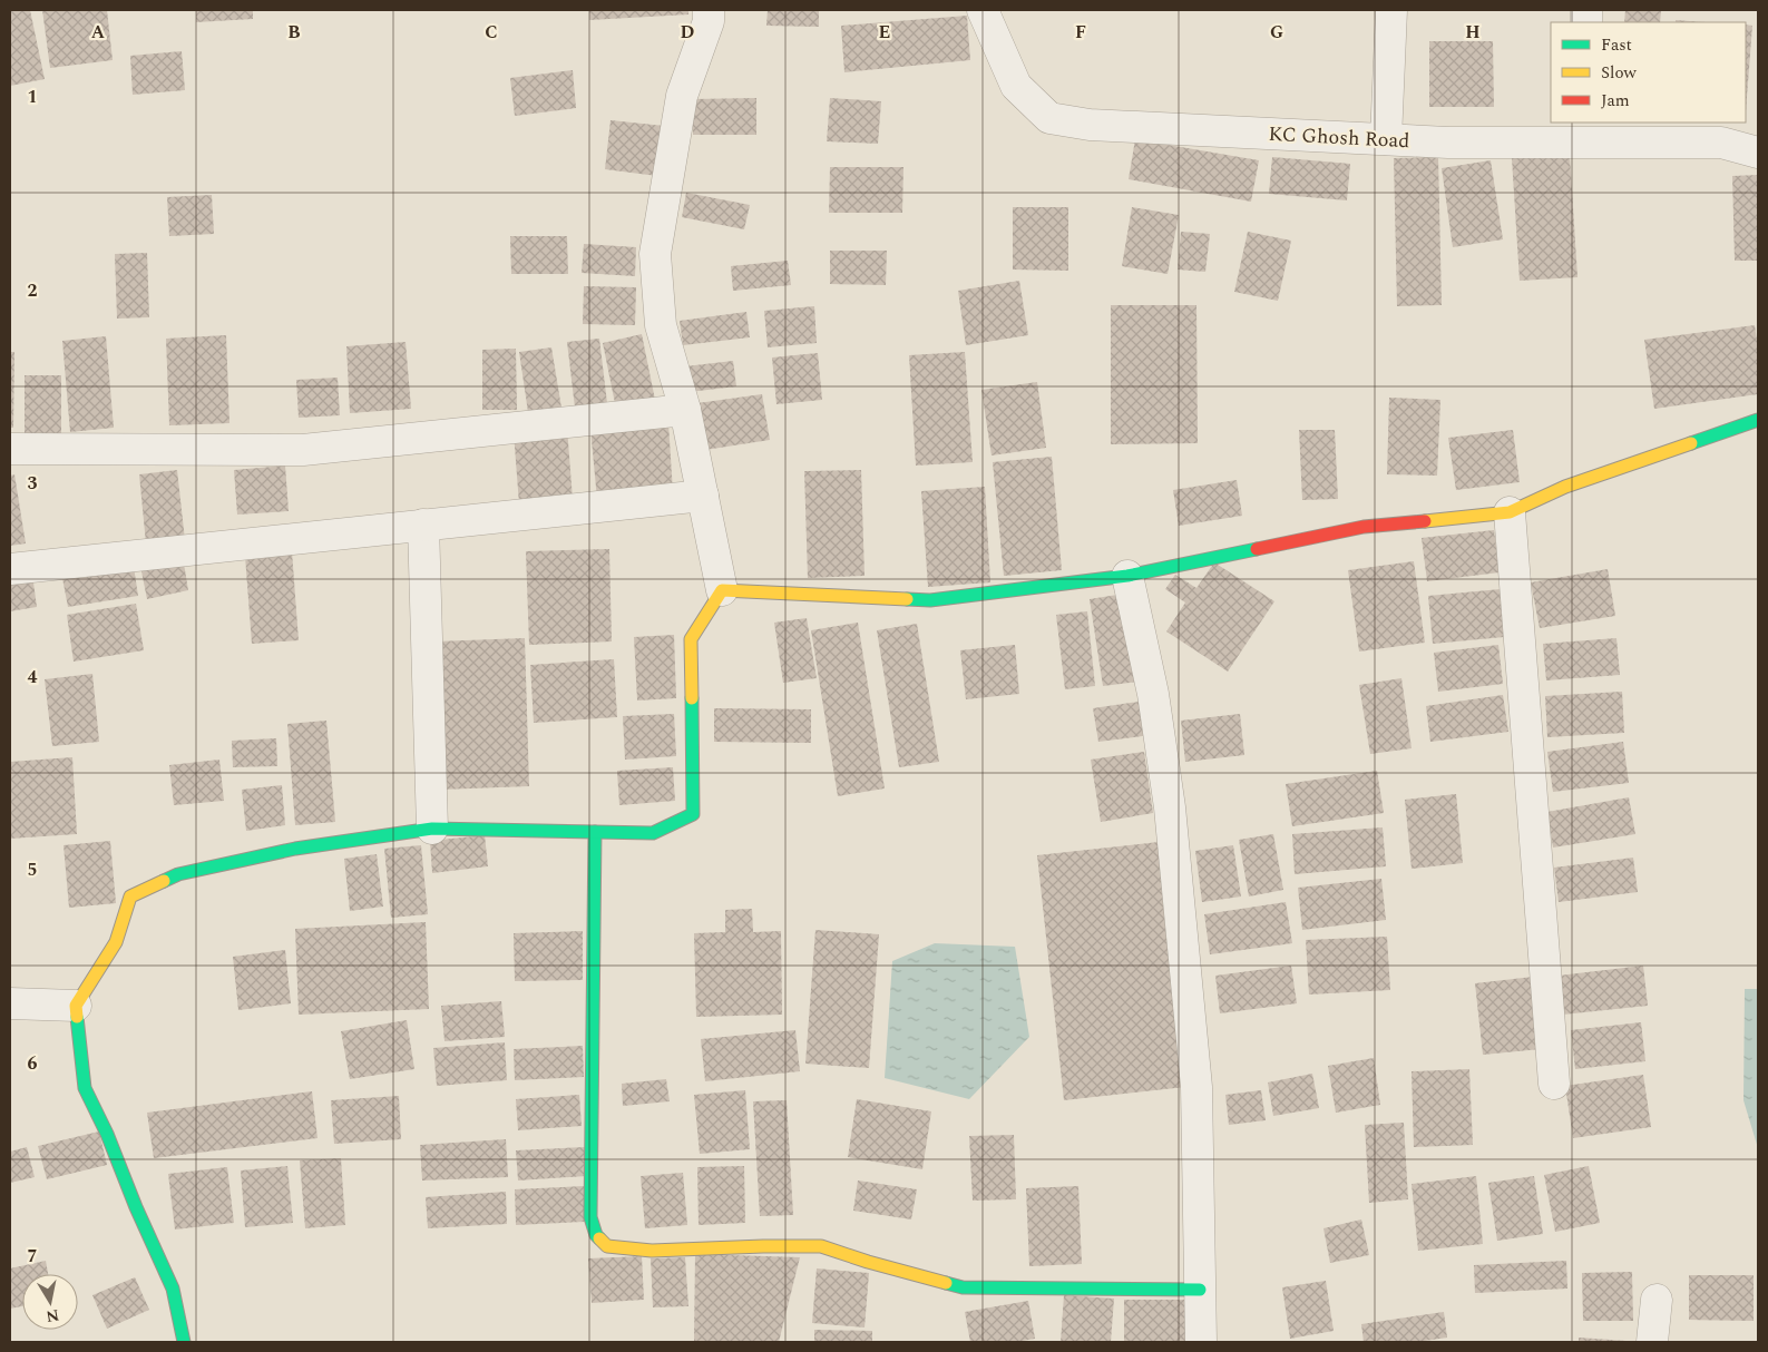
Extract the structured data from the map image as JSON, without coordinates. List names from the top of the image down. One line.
{"streets":{"street":["KC Ghosh Road"]},"legend":["Fast","Slow","Jam"],"north":"bottom","grid":{"columns":["A","B","C","D","E","F","G","H"],"rows":["1","2","3","4","5","6","7"]}}
